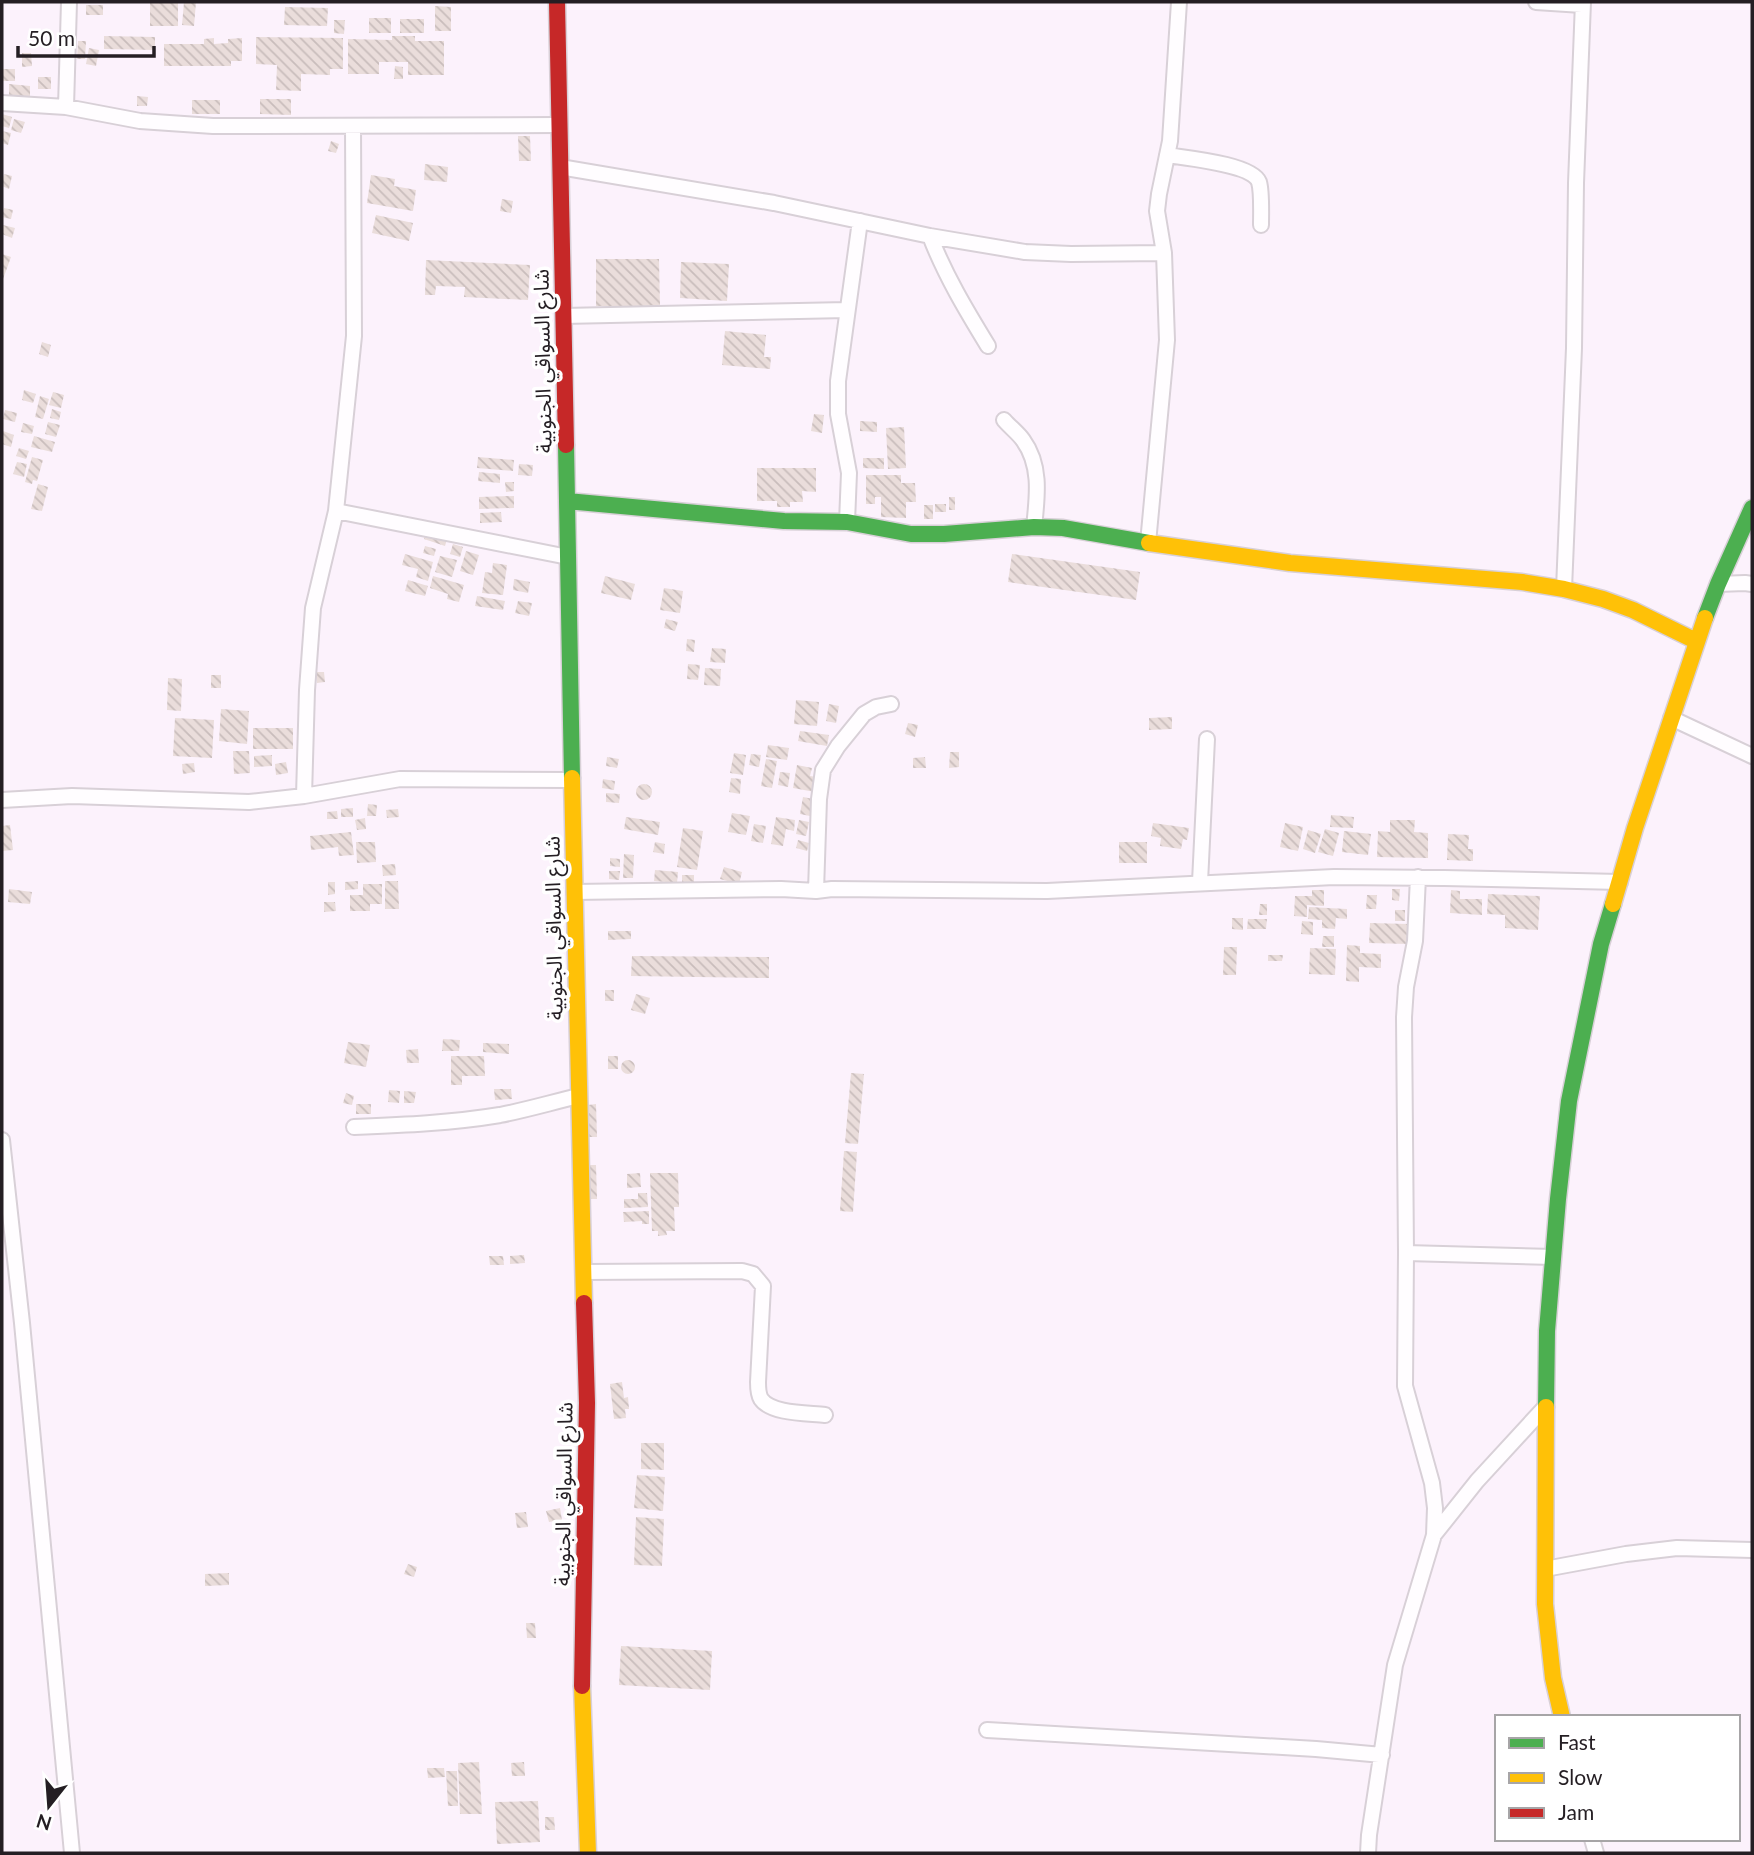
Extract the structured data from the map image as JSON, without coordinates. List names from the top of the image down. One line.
{"streets":{"street":["شارع السواقي الجنوبية"]},"legend":["Fast","Slow","Jam"],"scale_bar":"50 m","north":"bottom"}
